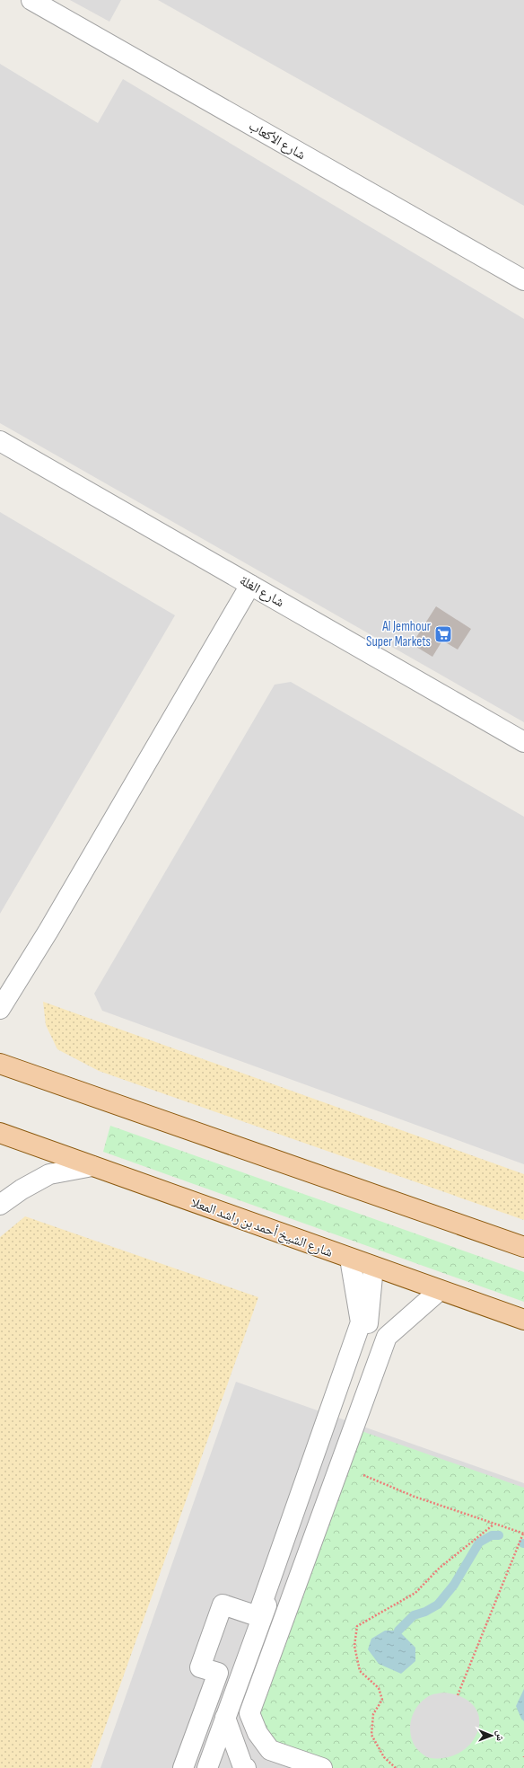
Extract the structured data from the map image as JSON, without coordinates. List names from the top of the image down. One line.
{"streets":{"main road":["شارع الشيخ أحمد بن راشد المعلا"],"street":["شارع الأكعاب","شارع الغلة"]},"places":{"supermarket":["Al Jemhour Super Markets"]},"north":"right"}
